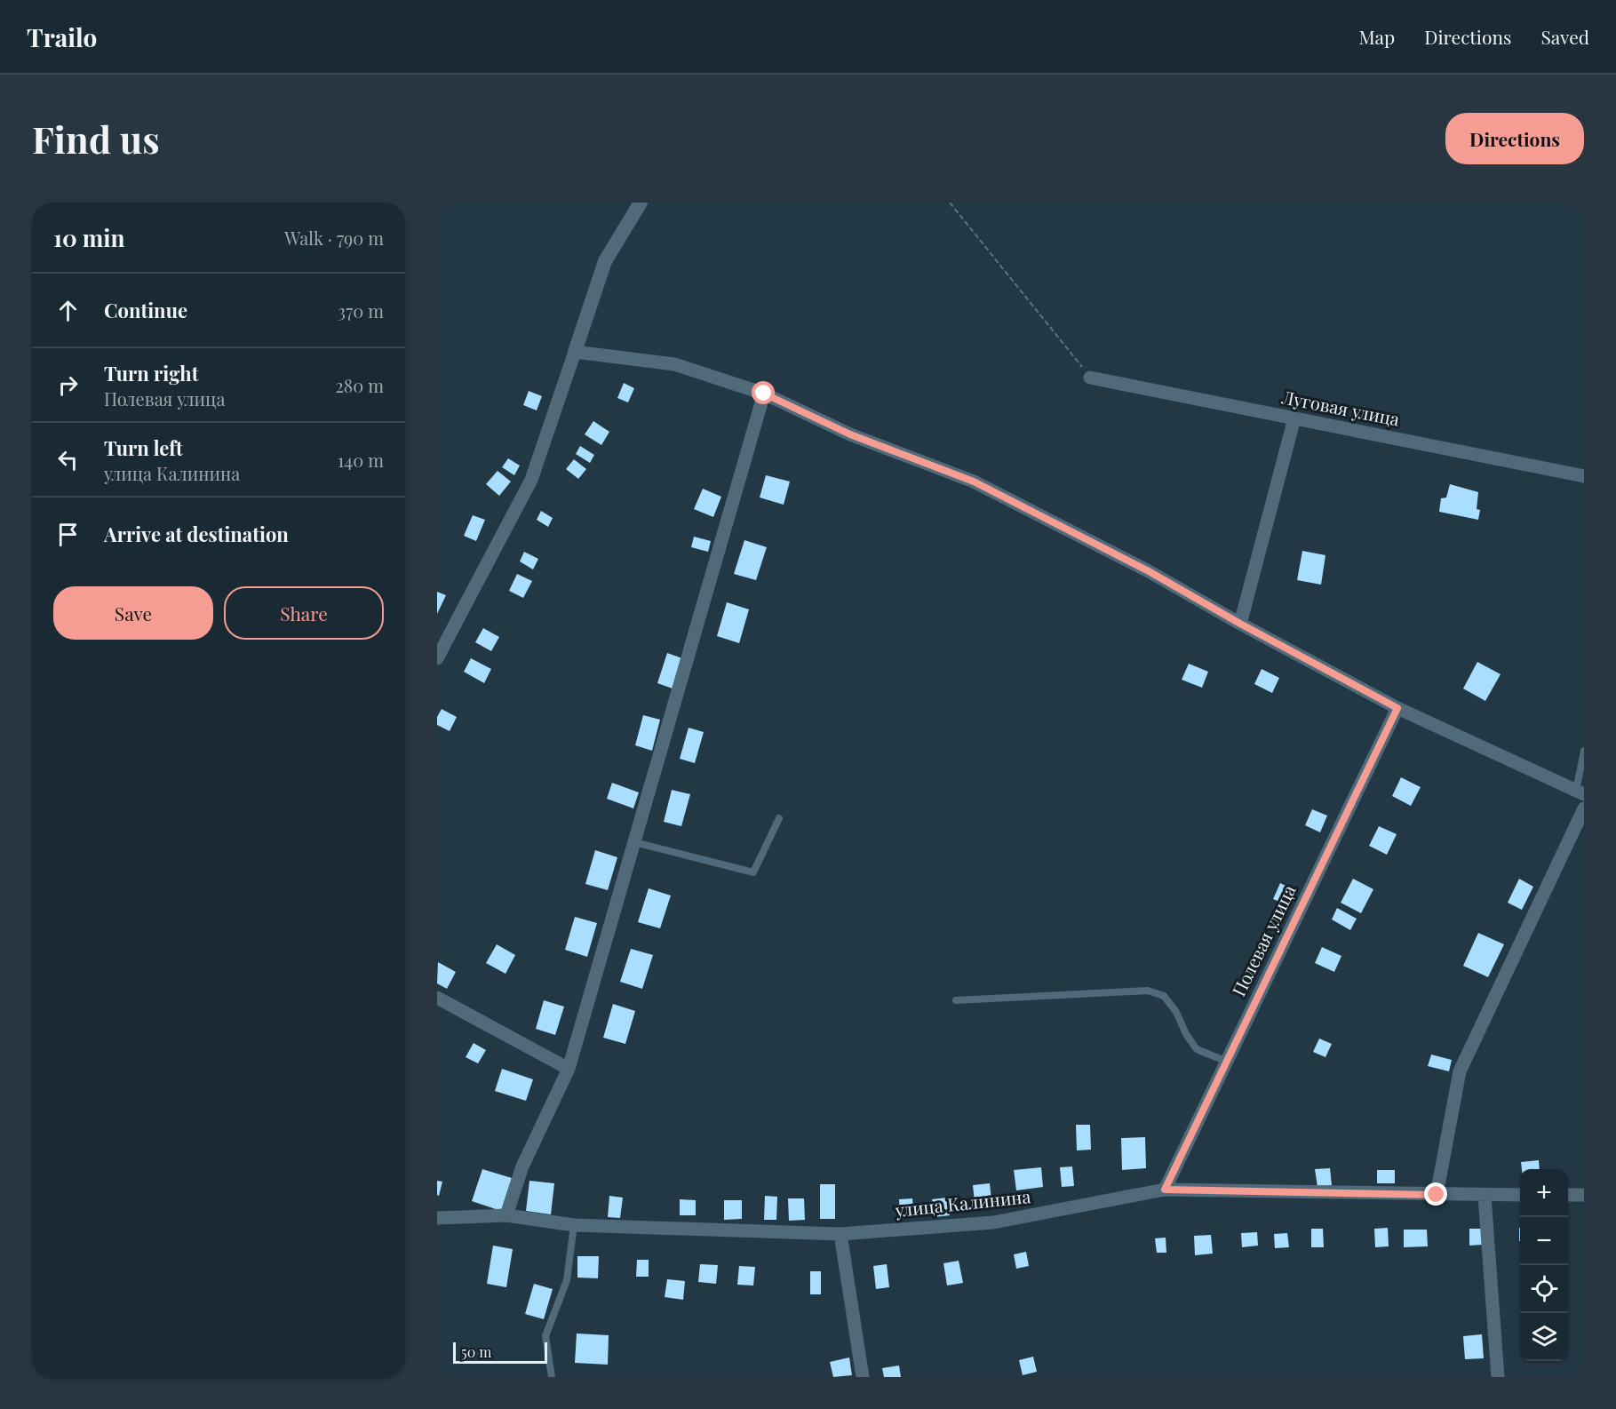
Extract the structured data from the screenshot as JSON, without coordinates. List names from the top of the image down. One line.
{"streets":{"street":["Луговая улица","Полевая улица","улица Калинина"]},"crossings":[["Полевая улица","улица Калинина"]],"scale_bar":"50 m","page":{"header":"Trailo","nav":["Map","Directions","Saved"],"buttons":["Directions",["Save","Share"]],"title":"Find us","heading":["10 min","Walk · 790 m"],"list":[["Continue","370 m"],["Turn right","Полевая улица","280 m"],["Turn left","улица Калинина","140 m"],"Arrive at destination"],"map_buttons":["+","−"],"scale":"50 m"}}
